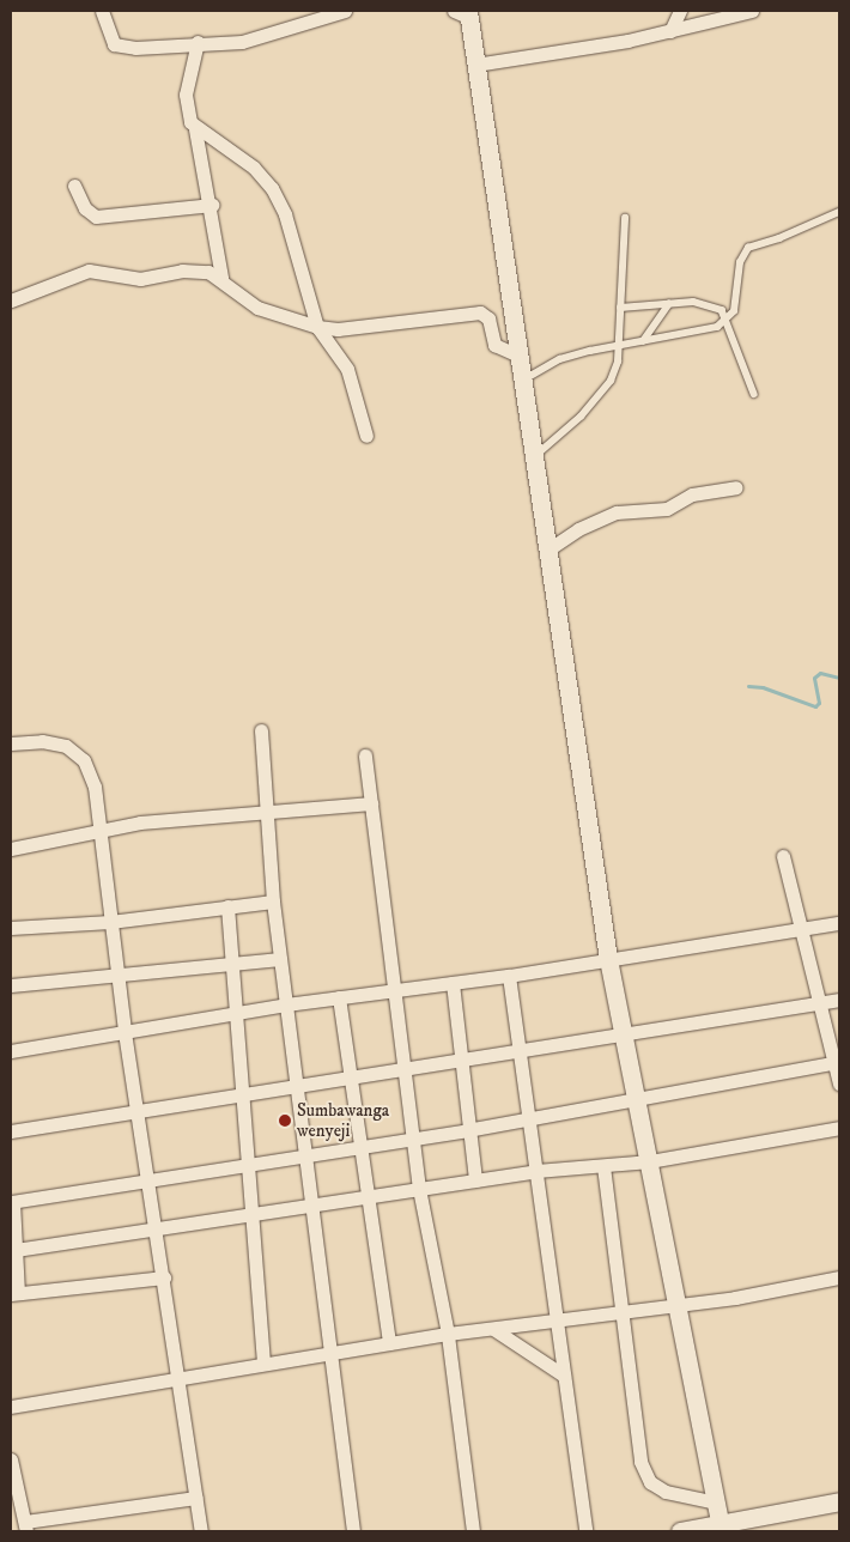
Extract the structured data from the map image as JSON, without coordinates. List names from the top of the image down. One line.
{"places":["Sumbawanga wenyeji"]}
